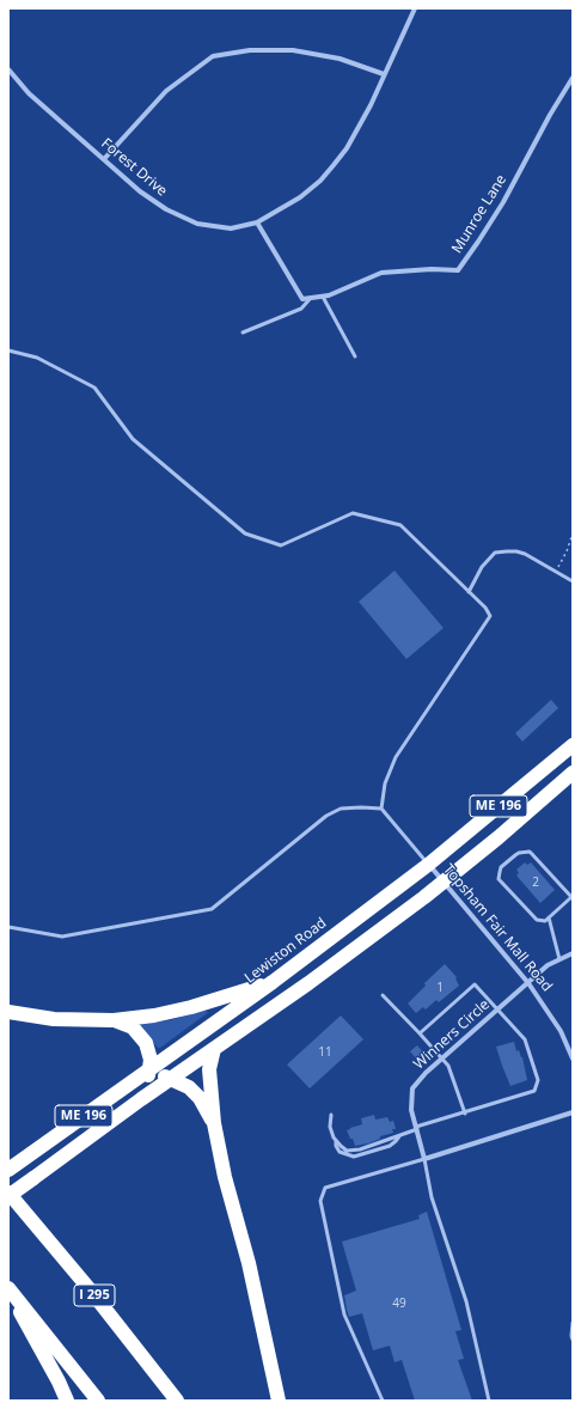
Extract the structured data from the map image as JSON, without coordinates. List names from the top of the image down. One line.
{"streets":{"highway":["ME 196","Lewiston Road","I 295"],"street":["Forest Drive","Munroe Lane","Topsham Fair Mall Road","Winners Circle"]},"crossings":[["ME 196","Topsham Fair Mall Road"],["ME 196","I 295"],["Topsham Fair Mall Road","Lewiston Road"],["Topsham Fair Mall Road","Winners Circle"]],"house_numbers":["2","1","11","49"]}
